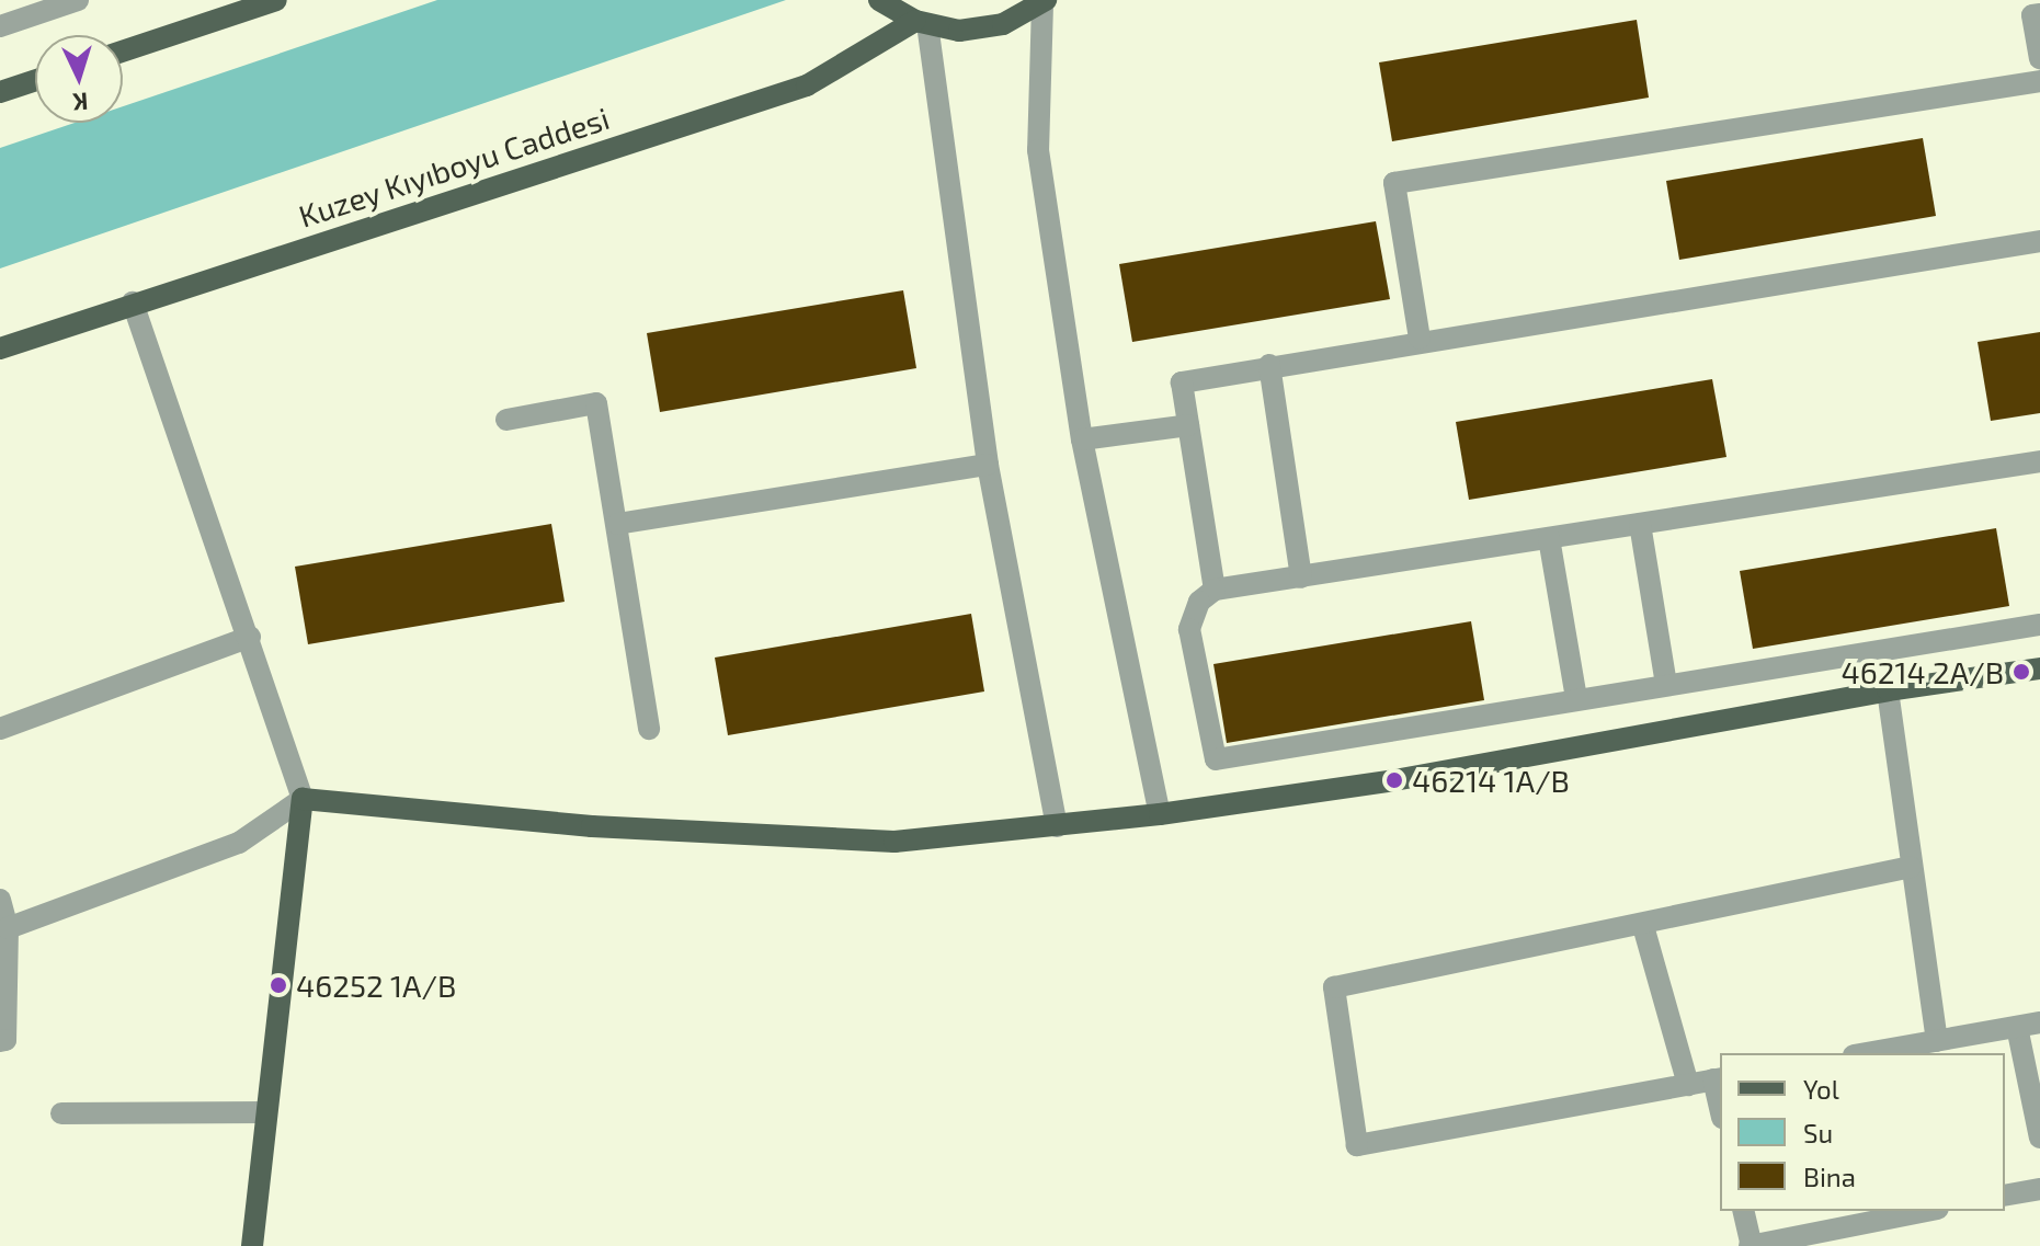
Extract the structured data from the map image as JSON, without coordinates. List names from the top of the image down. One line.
{"streets":{"main road":["Kuzey Kıyıboyu Caddesi"]},"places":["46214 2A/B","46214 1A/B","46252 1A/B"],"legend":["Yol","Su","Bina"],"north":"bottom"}
